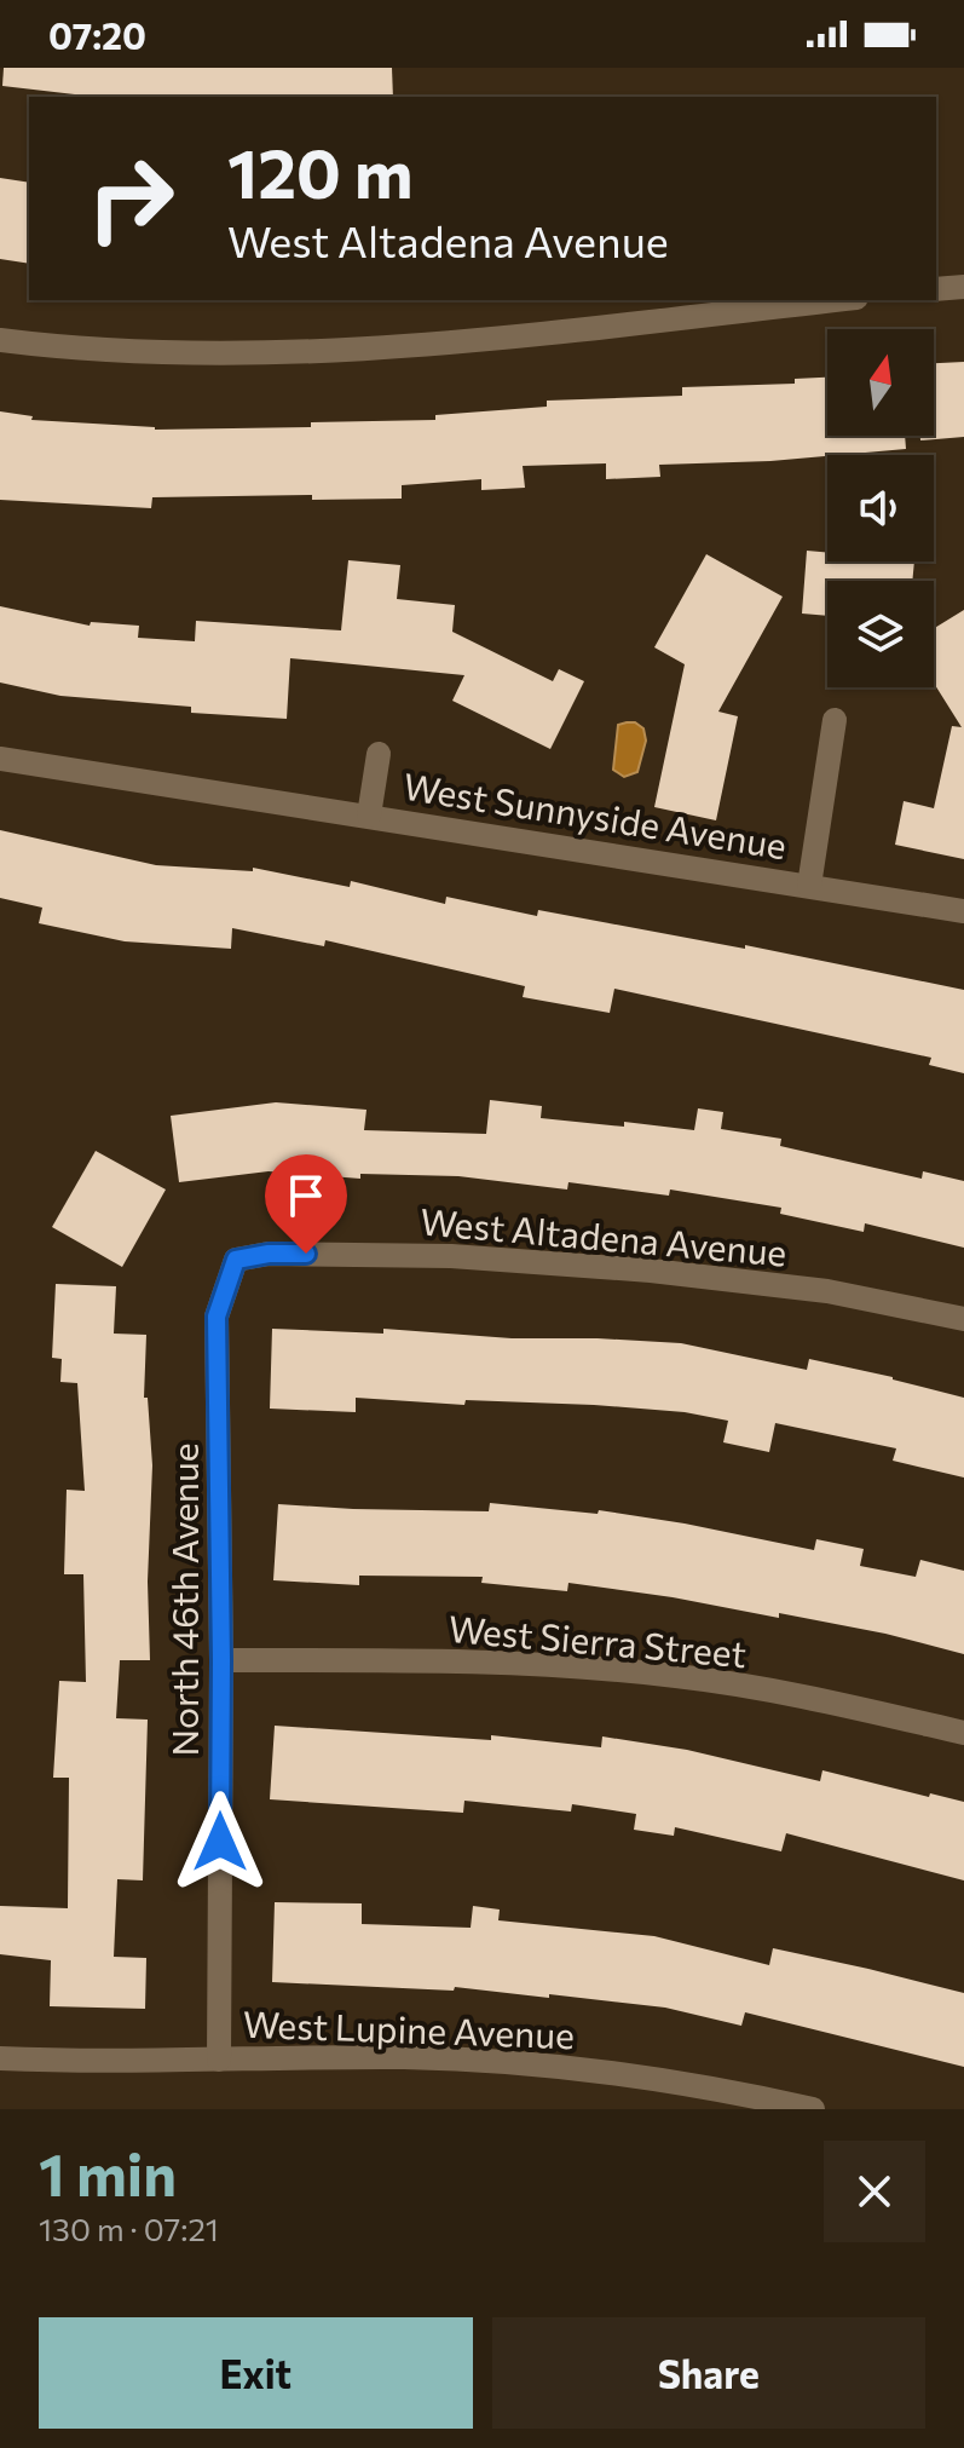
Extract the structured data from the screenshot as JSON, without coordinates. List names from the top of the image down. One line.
{"streets":{"street":["West Sunnyside Avenue","West Altadena Avenue","North 46th Avenue","West Sierra Street","West Lupine Avenue"]},"crossings":[["West Altadena Avenue","North 46th Avenue"],["North 46th Avenue","West Sierra Street"],["North 46th Avenue","West Lupine Avenue"]],"north":"top","page":{"status":"07:20","turn":["120 m","West Altadena Avenue"],"heading":["1 min","130 m · 07:21"],"buttons":["Exit","Share"]}}
